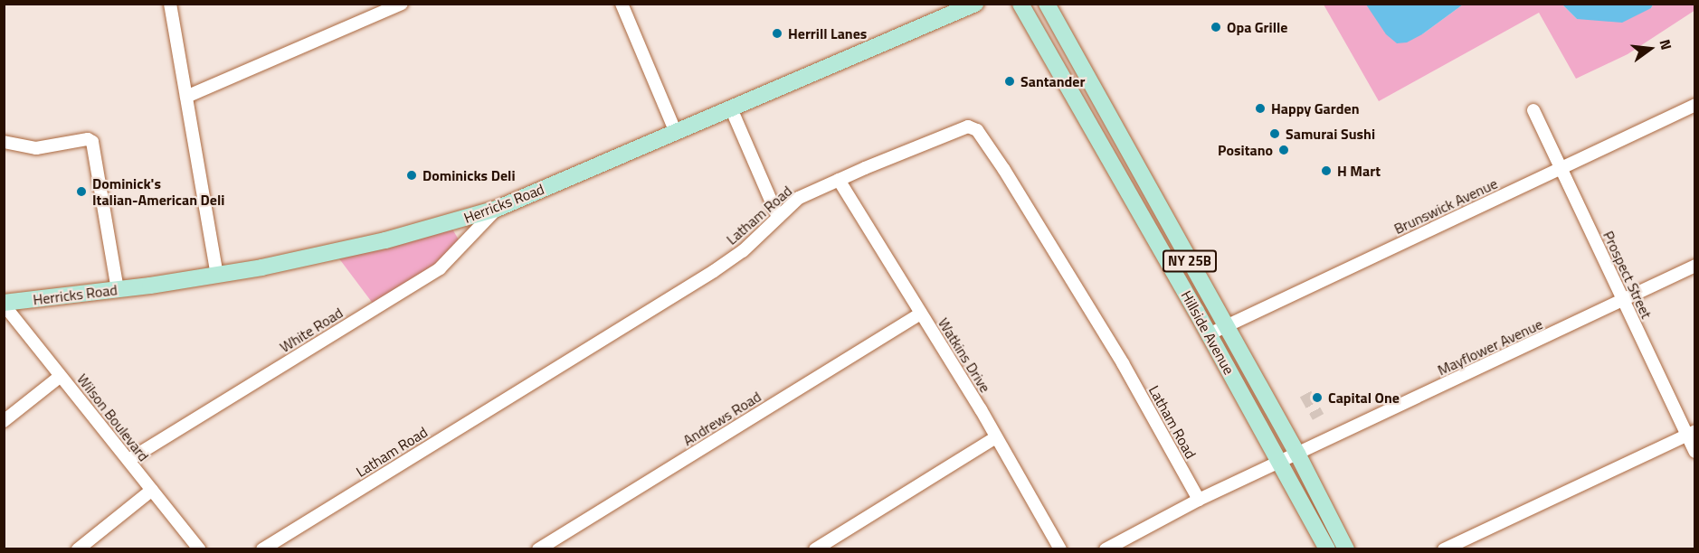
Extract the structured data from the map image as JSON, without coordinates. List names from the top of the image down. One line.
{"streets":{"main road":["Herricks Road","NY 25B","Hillside Avenue"],"street":["Brunswick Avenue","Latham Road","Prospect Street","White Road","Mayflower Avenue","Watkins Drive","Wilson Boulevard","Andrews Road"]},"crossings":[["Herricks Road","White Road"],["Herricks Road","Wilson Boulevard"],["Brunswick Avenue","Prospect Street"],["Brunswick Avenue","Hillside Avenue"],["Latham Road","Mayflower Avenue"],["Latham Road","Watkins Drive"],["Prospect Street","Mayflower Avenue"],["White Road","Wilson Boulevard"],["Hillside Avenue","Mayflower Avenue"],["Watkins Drive","Andrews Road"]],"places":["Opa Grille","Herrill Lanes","Santander","Happy Garden","Samurai Sushi","Positano","H Mart","Dominicks Deli","Dominick's Italian-American Deli","Capital One"],"north":"right"}
